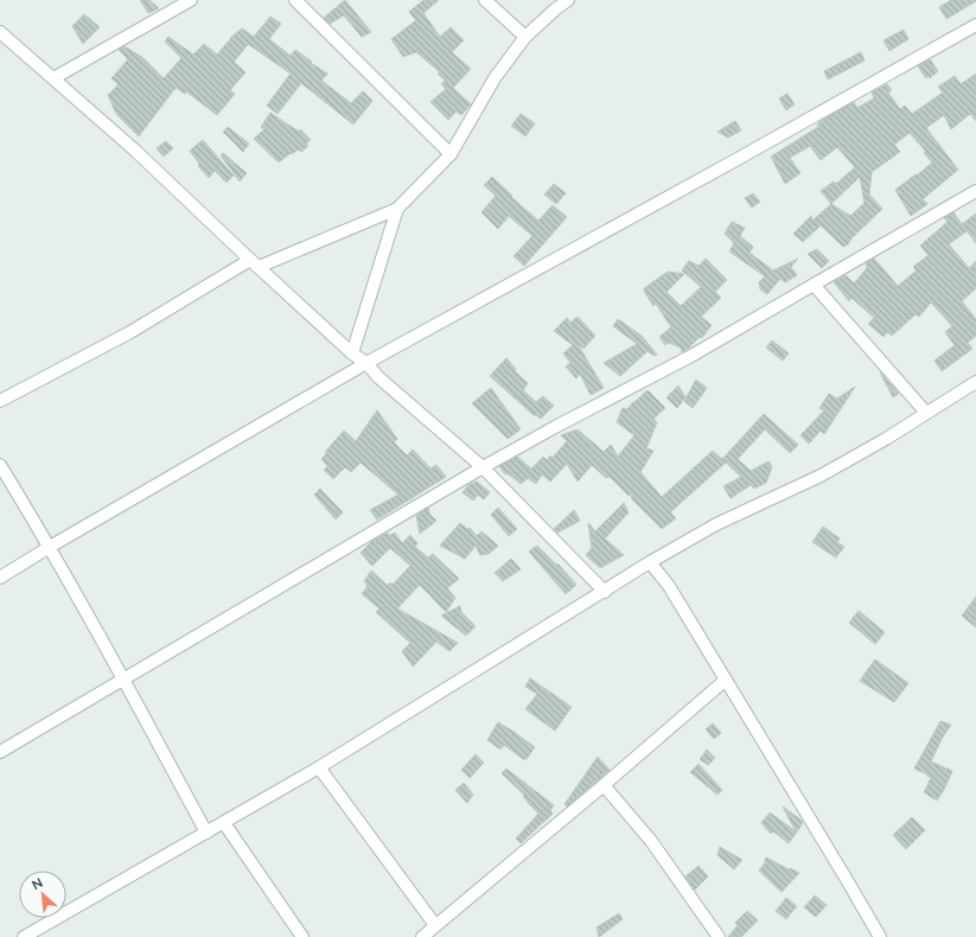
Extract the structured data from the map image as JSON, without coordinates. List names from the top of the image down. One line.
{"north":"top left"}
